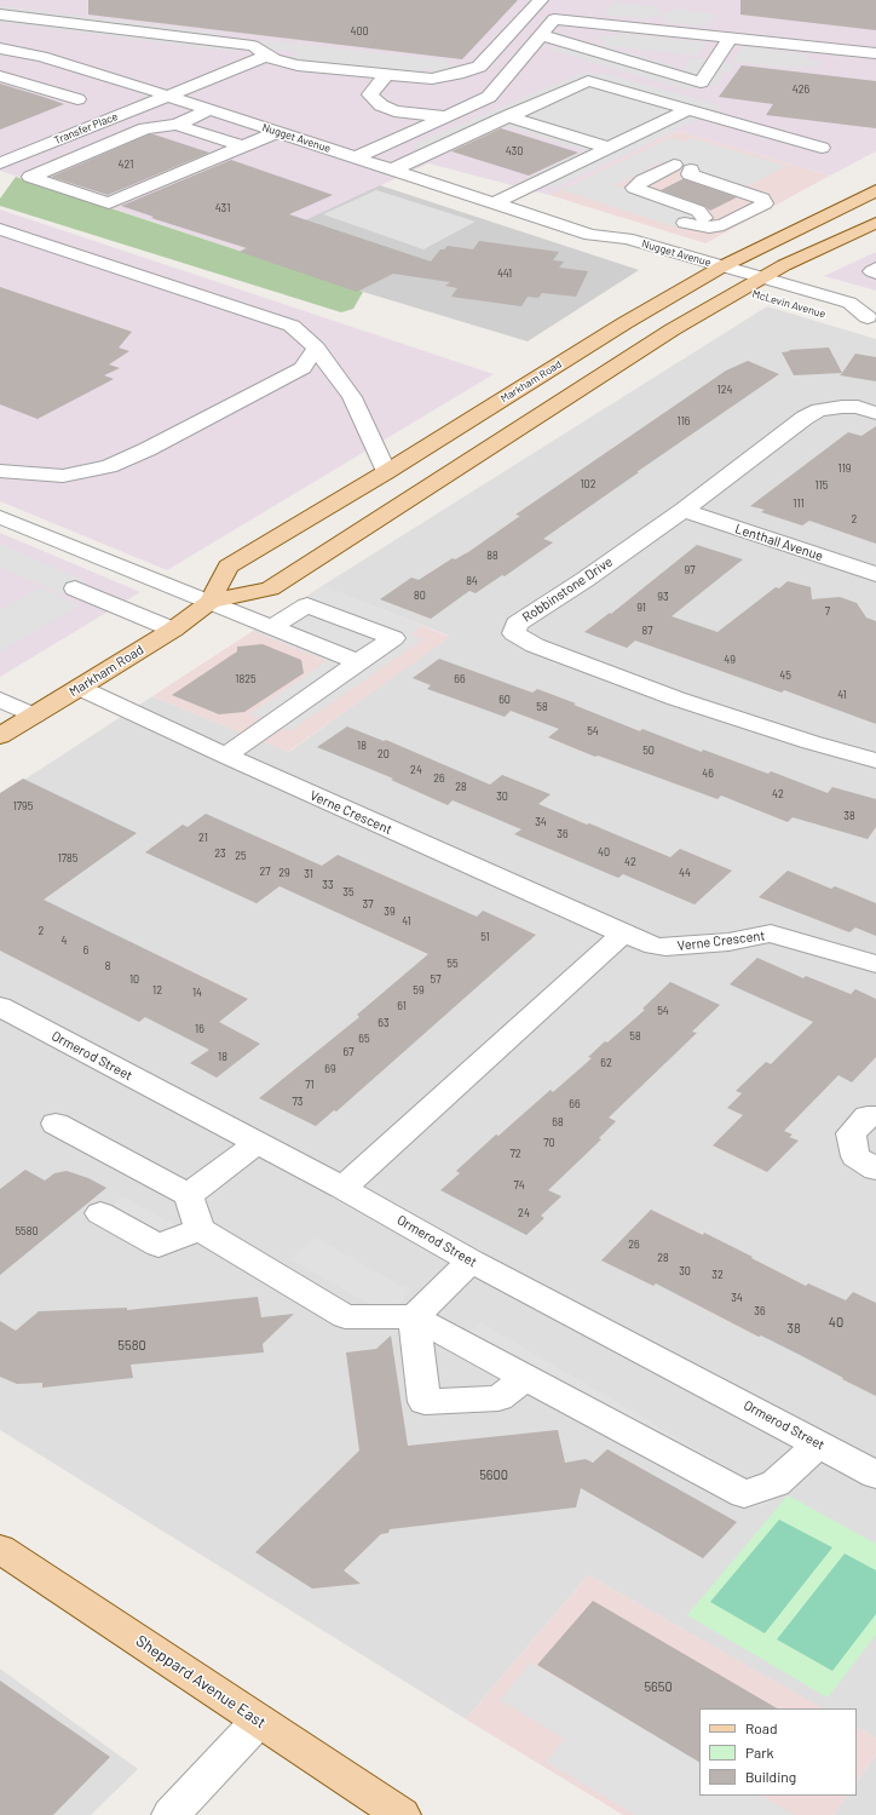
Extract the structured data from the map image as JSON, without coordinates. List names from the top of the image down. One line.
{"streets":{"main road":["Markham Road","Sheppard Avenue East"],"street":["Transfer Place","Nugget Avenue","McLevin Avenue","Lenthall Avenue","Robbinstone Drive","Verne Crescent","Ormerod Street"]},"crossings":[["Transfer Place","Nugget Avenue"],["Nugget Avenue","McLevin Avenue"],["Nugget Avenue","Markham Road"],["McLevin Avenue","Markham Road"],["Markham Road","Verne Crescent"],["Lenthall Avenue","Robbinstone Drive"]],"house_numbers":["400","426","430","421","431","441","124","116","119","102","115","111","2","88","97","84","80","93","91","7","87","49","45","1825","66","41","60","58","54","18","50","20","24","46","26","28","42","30","1795","38","34","36","21","40","23","25","1785","42","27","29","44","31","33","35","37","39","41","2","51","4","6","55","8","10","57","12","59","14","61","54","63","16","58","65","67","18","62","69","71","73","66","68","70","72","74","24","5580","26","28","30","32","34","36","40","38","5580","5600","5650"],"legend":["Road","Park","Building"]}
